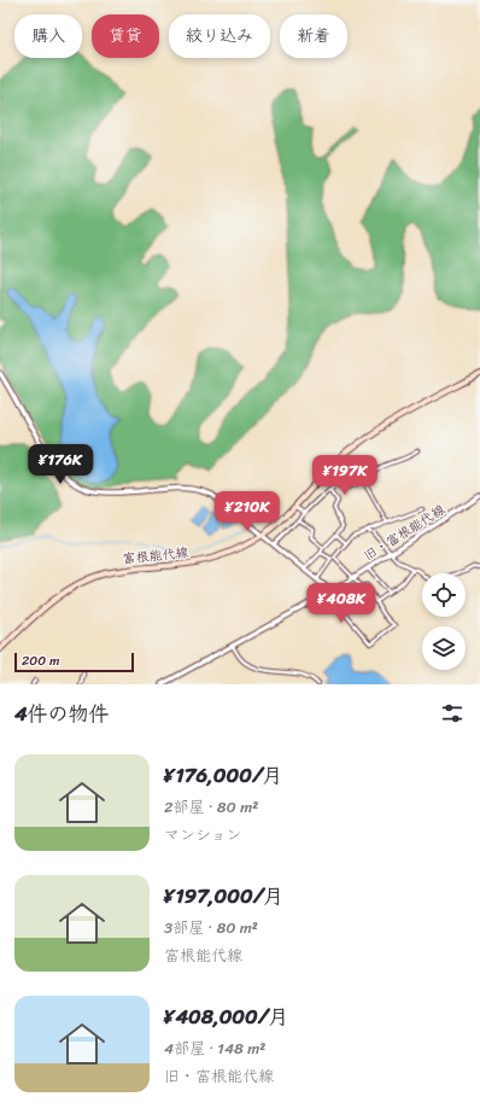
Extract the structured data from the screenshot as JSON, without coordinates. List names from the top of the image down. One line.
{"streets":{"main road":["富根能代線"],"street":["旧・富根能代線"]},"scale_bar":"200 m","page":{"chip":["購入","賃貸","絞り込み","新着"],"price":["¥176K","¥197K","¥210K","¥408K"],"scale":"200 m","heading":"4件の物件","list":[{"name":"¥176,000/月","note":"2部屋 · 80 m² · マンション"},{"name":"¥197,000/月","note":"3部屋 · 80 m² · 富根能代線"},{"name":"¥408,000/月","note":"4部屋 · 148 m² · 旧・富根能代線"}]}}
